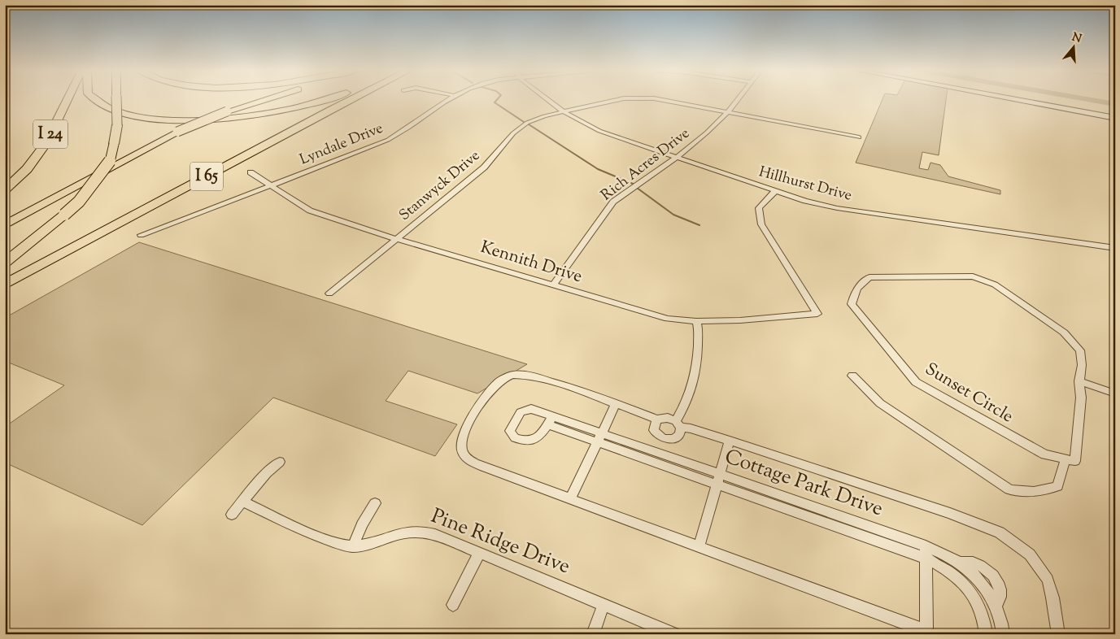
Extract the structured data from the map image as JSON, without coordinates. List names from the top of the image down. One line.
{"streets":{"highway":["I 24","I 65"],"street":["Lyndale Drive","Rich Acres Drive","Hillhurst Drive","Stanwyck Drive","Kennith Drive","Sunset Circle","Cottage Park Drive","Pine Ridge Drive"]},"crossings":[["Lyndale Drive","Kennith Drive"],["Rich Acres Drive","Hillhurst Drive"],["Rich Acres Drive","Stanwyck Drive"],["Rich Acres Drive","Kennith Drive"],["Hillhurst Drive","Stanwyck Drive"],["Hillhurst Drive","Kennith Drive"],["Stanwyck Drive","Kennith Drive"]],"north":"top"}
